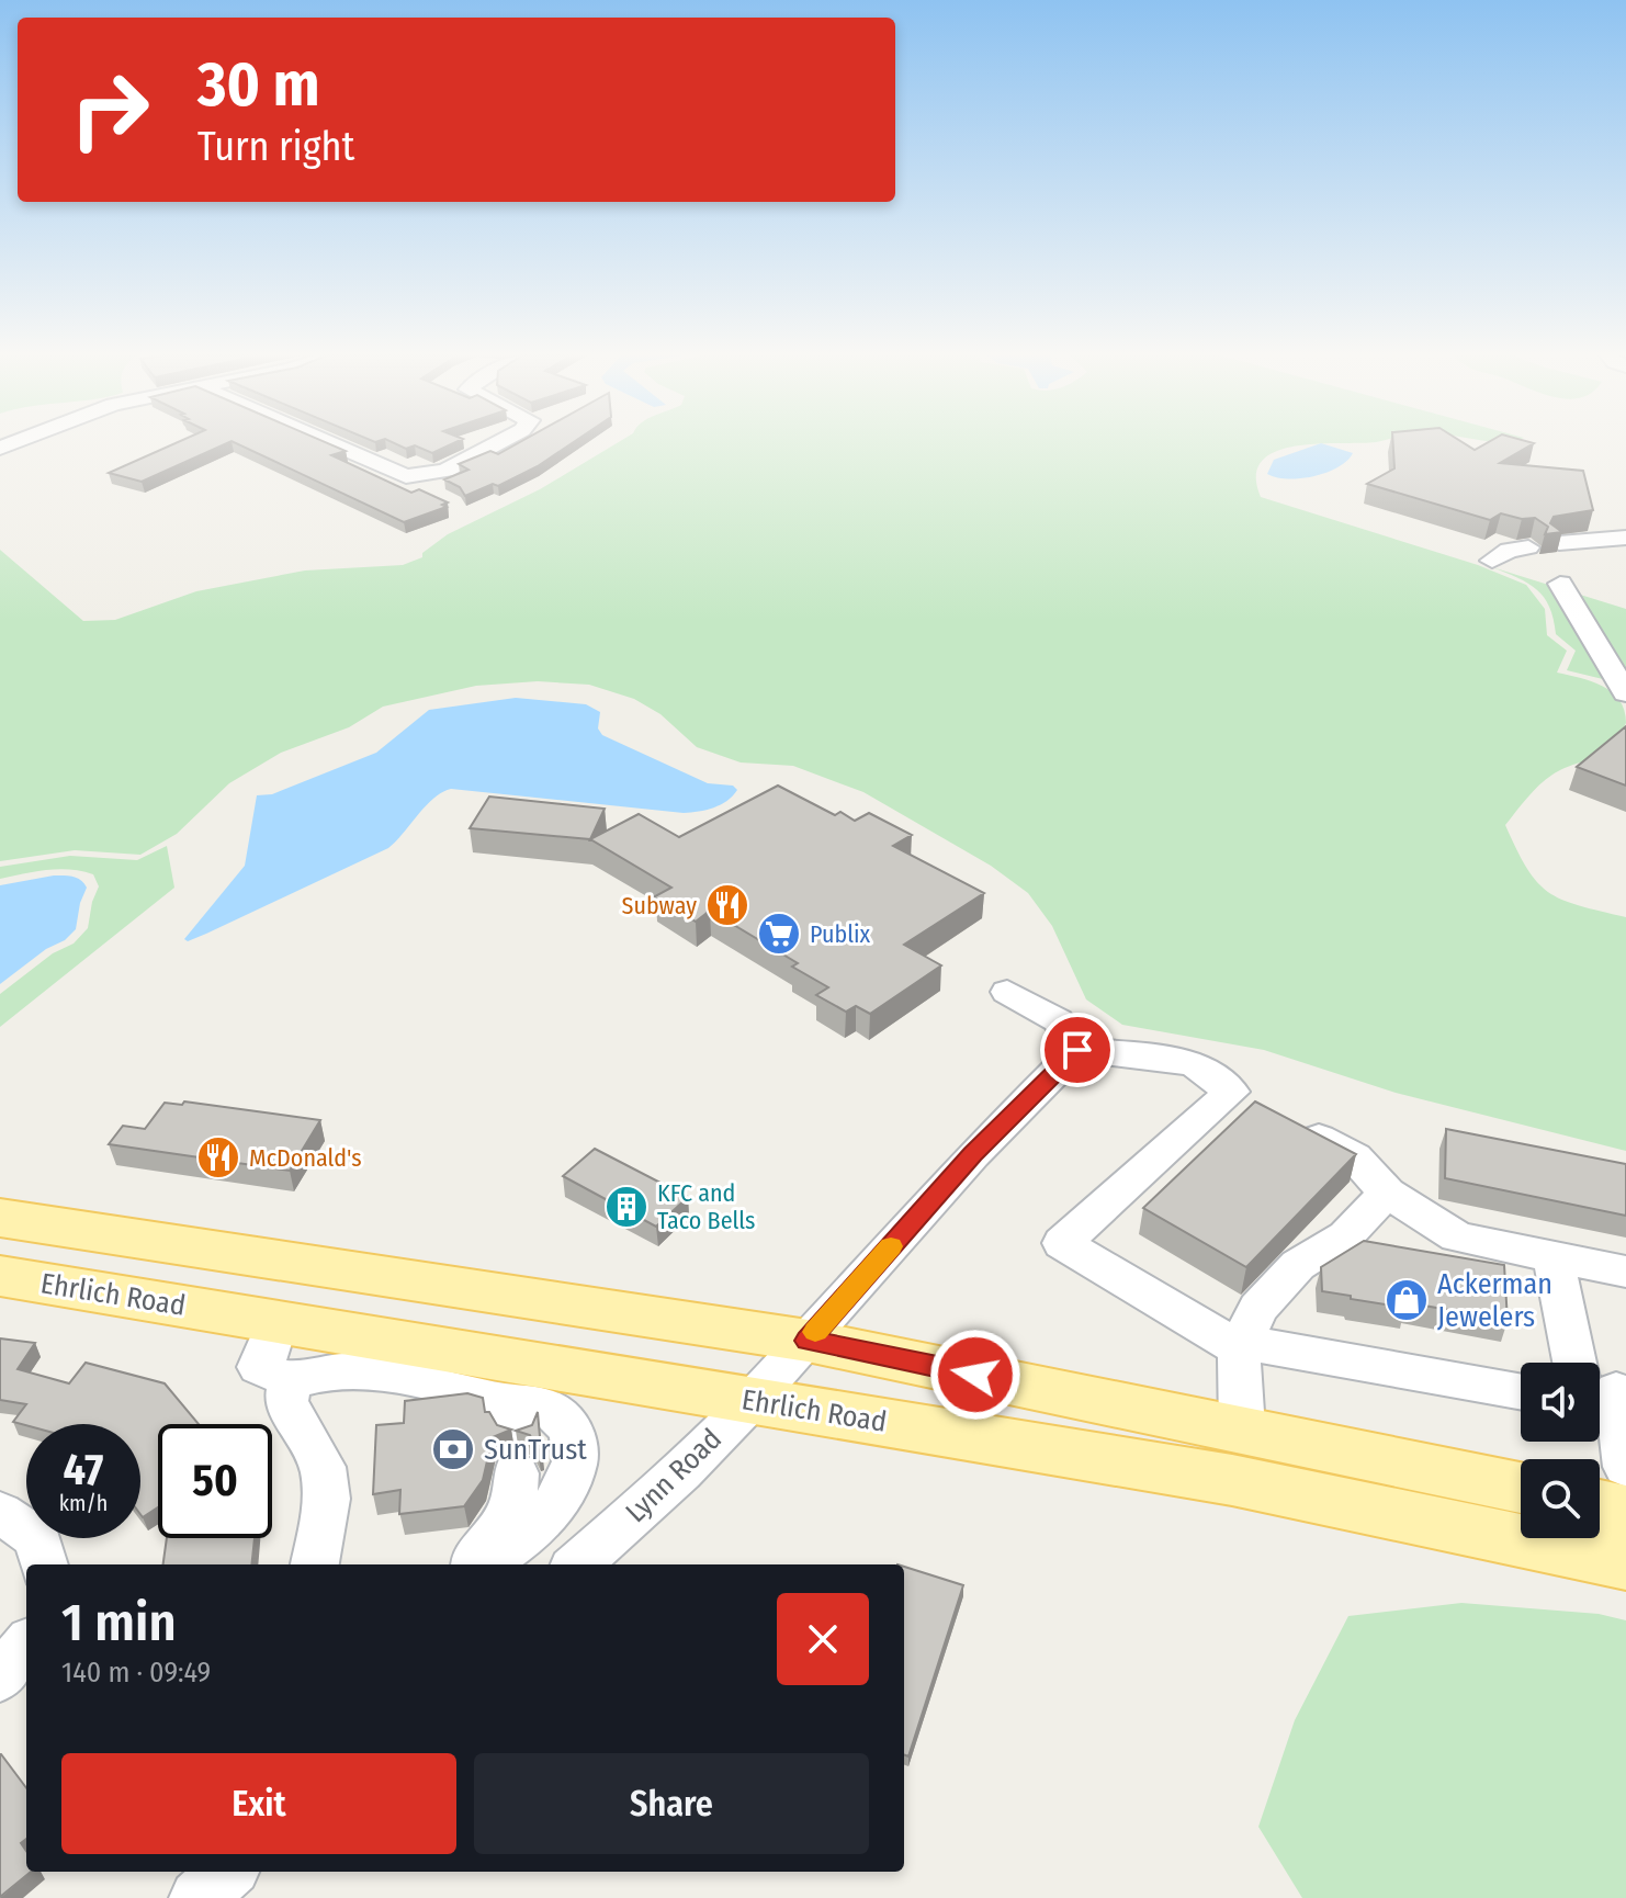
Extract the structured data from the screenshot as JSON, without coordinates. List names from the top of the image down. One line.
{"streets":{"main road":["Ehrlich Road"],"street":["Lynn Road"]},"crossings":[["Ehrlich Road","Lynn Road"]],"places":{"restaurant":["Subway","McDonald's"],"supermarket":["Publix"],"building":["KFC and Taco Bells"],"shop":["Ackerman Jewelers"],"bank":["SunTrust"]},"page":{"turn":["30 m","Turn right"],"speed":"47 km/h","limit":"50","heading":["1 min","140 m · 09:49"],"buttons":["Exit","Share"]}}
